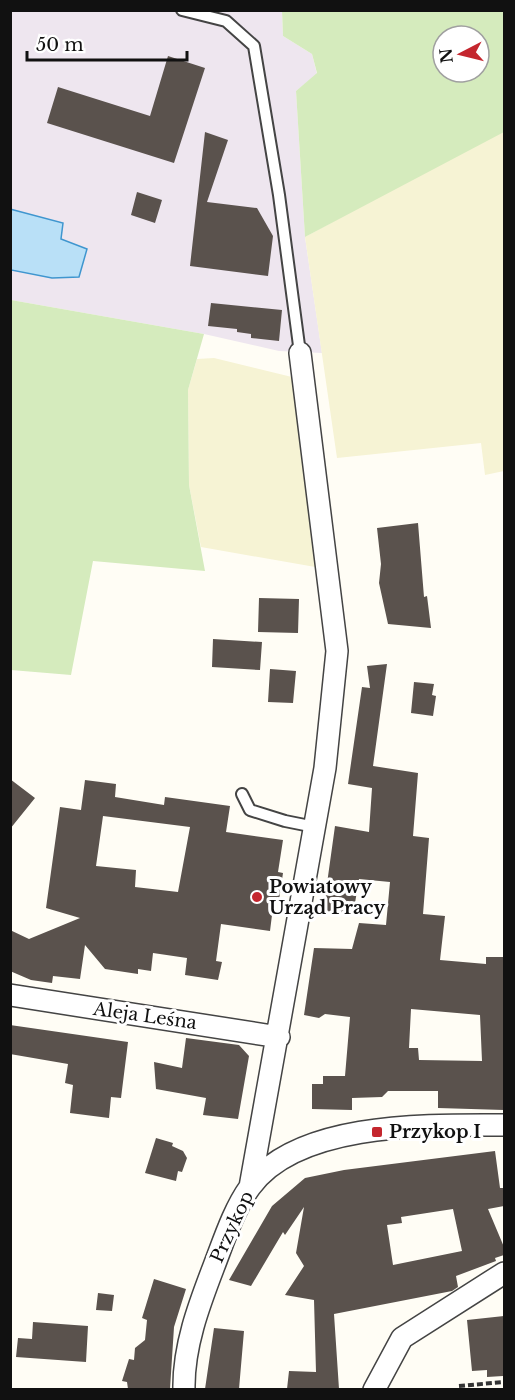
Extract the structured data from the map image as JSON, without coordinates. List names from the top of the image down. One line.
{"streets":{"street":["Aleja Leśna","Przykop"]},"places":{"other":["Powiatowy Urząd Pracy"],"transit":["Przykop I"]},"scale_bar":"50 m","north":"left"}
